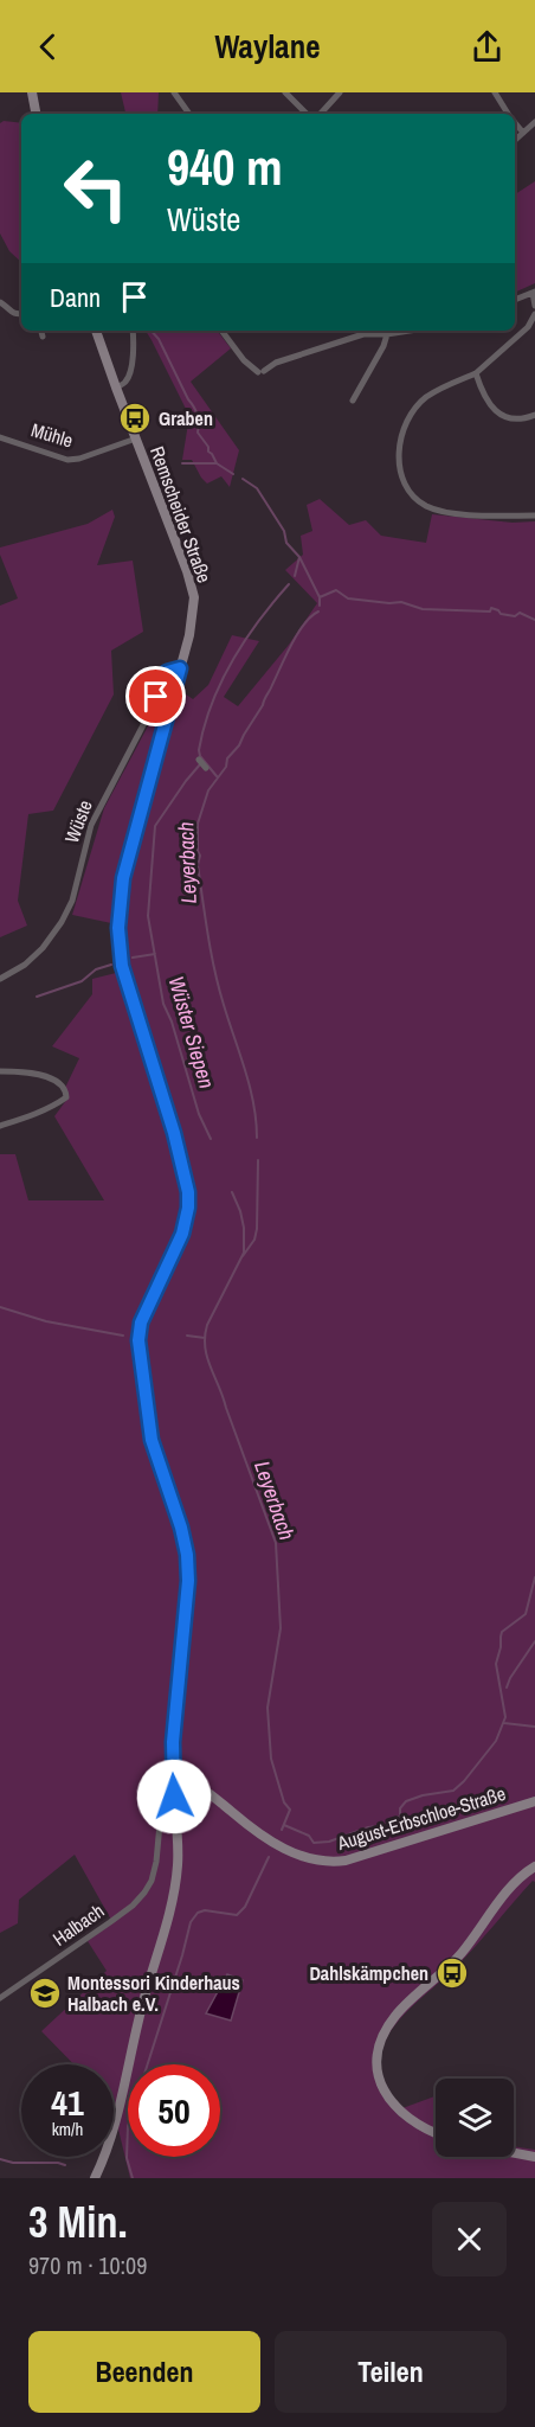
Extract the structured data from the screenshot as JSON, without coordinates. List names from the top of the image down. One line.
{"streets":{"main road":["Remscheider Straße","August-Erbschloe-Straße"],"street":["Mühle","Wüste","Halbach"]},"crossings":[["Mühle","Remscheider Straße"],["Remscheider Straße","Wüste"],["Remscheider Straße","August-Erbschloe-Straße"],["Remscheider Straße","Halbach"],["August-Erbschloe-Straße","Halbach"]],"water":["Leyerbach","Wüster Siepen"],"places":{"bus stop":["Graben","Dahlskämpchen"],"school or university":["Montessori Kinderhaus Halbach e.V."]},"page":{"header":"Waylane","turn":["940 m","Wüste"],"then":"Dann","speed":"41 km/h","limit":"50","heading":["3 Min.","970 m · 10:09"],"buttons":["Beenden","Teilen"]}}
